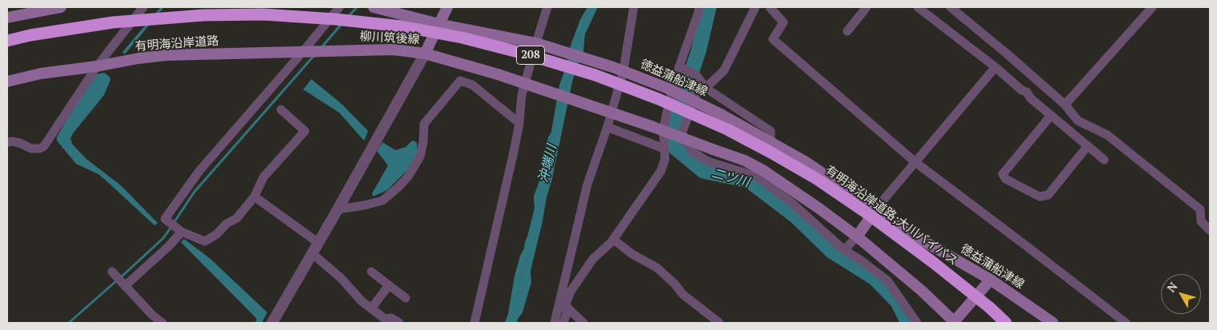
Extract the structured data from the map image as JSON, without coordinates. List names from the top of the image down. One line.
{"streets":{"highway":["208","有明海沿岸道路;大川バイパス"],"main road":["柳川筑後線","有明海沿岸道路","徳益蒲船津線"]},"crossings":[["柳川筑後線","有明海沿岸道路"],["柳川筑後線","徳益蒲船津線"]],"water":["沖端川","二ツ川"],"north":"top left"}
